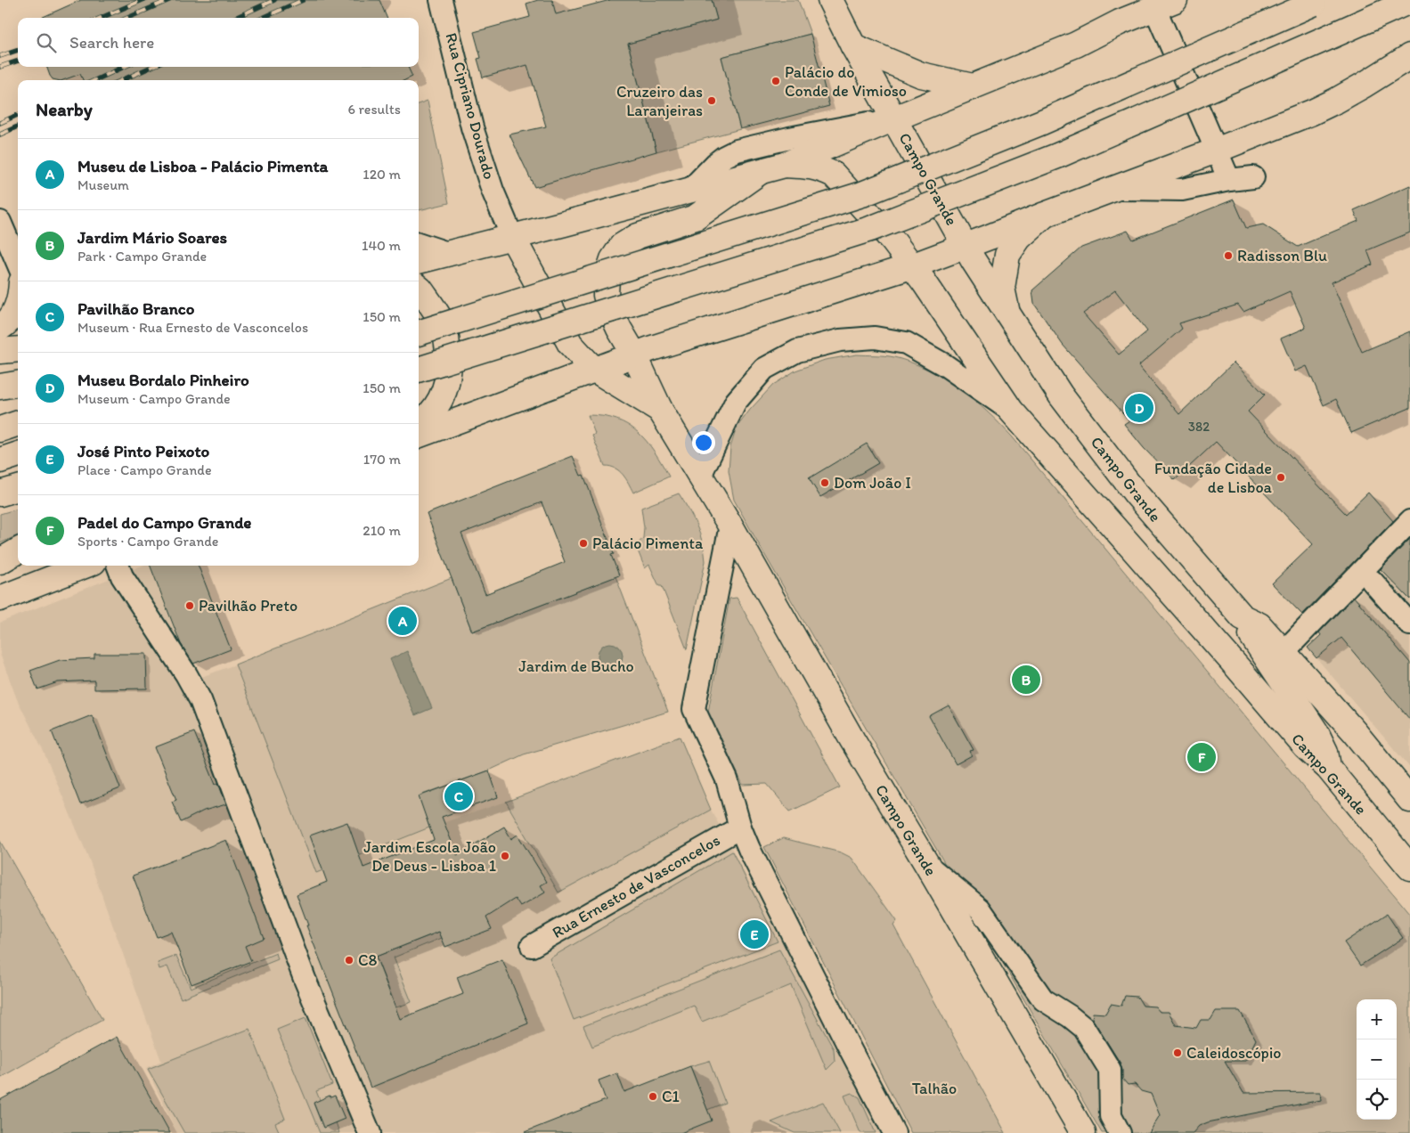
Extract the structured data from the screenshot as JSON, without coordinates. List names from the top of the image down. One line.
{"streets":{"main road":["Campo Grande"],"street":["Rua Cipriano Dourado","Rua Ernesto de Vasconcelos"]},"parks":["Jardim de Bucho","Talhão"],"places":["Palácio do Conde de Vimioso","Cruzeiro das Laranjeiras","Radisson Blu","Fundação Cidade de Lisboa","Dom João I","Palácio Pimenta","Pavilhão Preto","Jardim Escola João De Deus - Lisboa 1","C8","Caleidoscópio","C1"],"house_numbers":["382"],"page":{"search":"Search here","heading":["Nearby","6 results"],"list":[{"mark":"A","name":"Museu de Lisboa - Palácio Pimenta","note":"Museum","value":"120 m"},{"mark":"B","name":"Jardim Mário Soares","note":"Park · Campo Grande","value":"140 m"},{"mark":"C","name":"Pavilhão Branco","note":"Museum · Rua Ernesto de Vasconcelos","value":"150 m"},{"mark":"D","name":"Museu Bordalo Pinheiro","note":"Museum · Campo Grande","value":"150 m"},{"mark":"E","name":"José Pinto Peixoto","note":"Place · Campo Grande","value":"170 m"},{"mark":"F","name":"Padel do Campo Grande","note":"Sports · Campo Grande","value":"210 m"}],"pins":["D","A","B","F","C","E"],"map_buttons":["+","−"]}}
